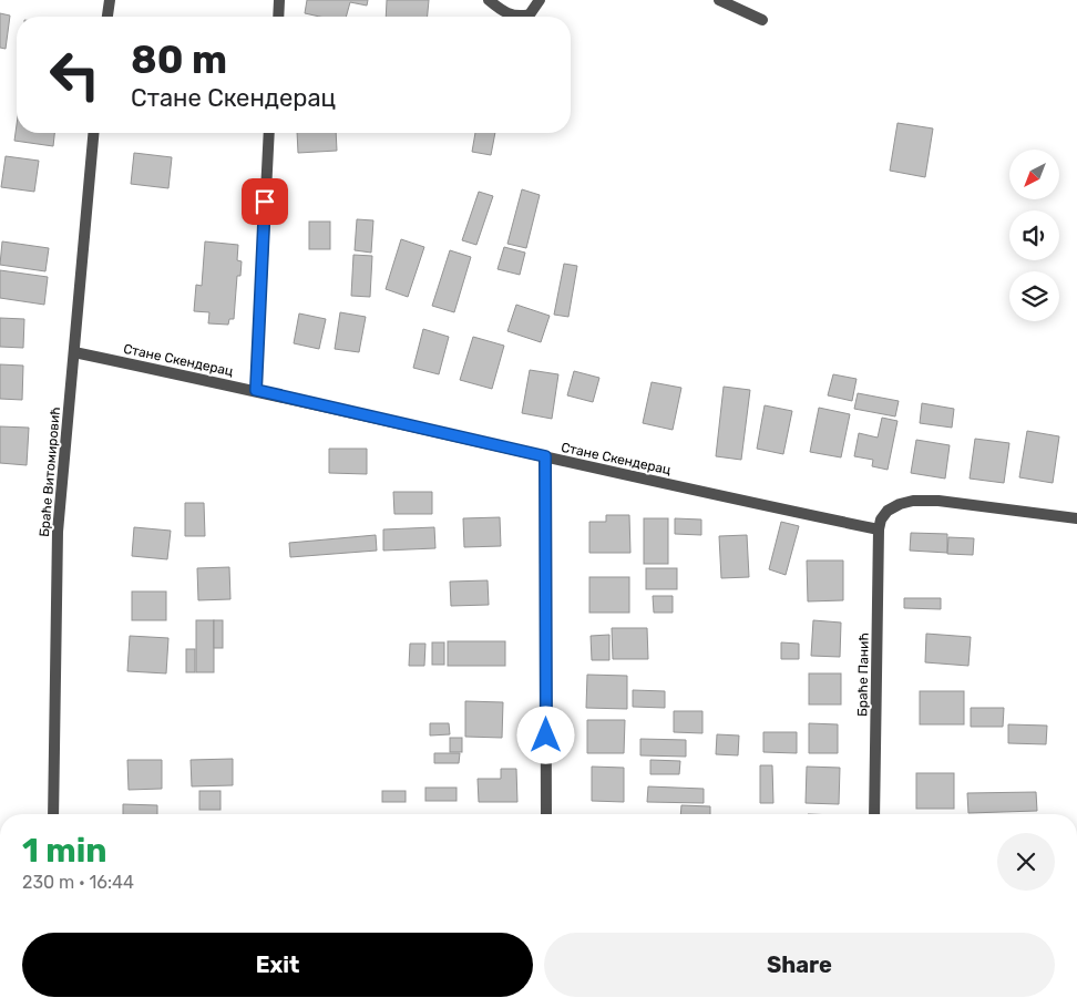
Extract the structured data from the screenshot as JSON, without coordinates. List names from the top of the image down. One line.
{"streets":{"street":["Стане Скендерац","Браће Витомировић","Браће Панић"]},"crossings":[["Стане Скендерац","Браће Витомировић"],["Стане Скендерац","Браће Панић"]],"north":"bottom left","page":{"turn":["80 m","Стане Скендерац"],"heading":["1 min","230 m · 16:44"],"buttons":["Exit","Share"]}}
